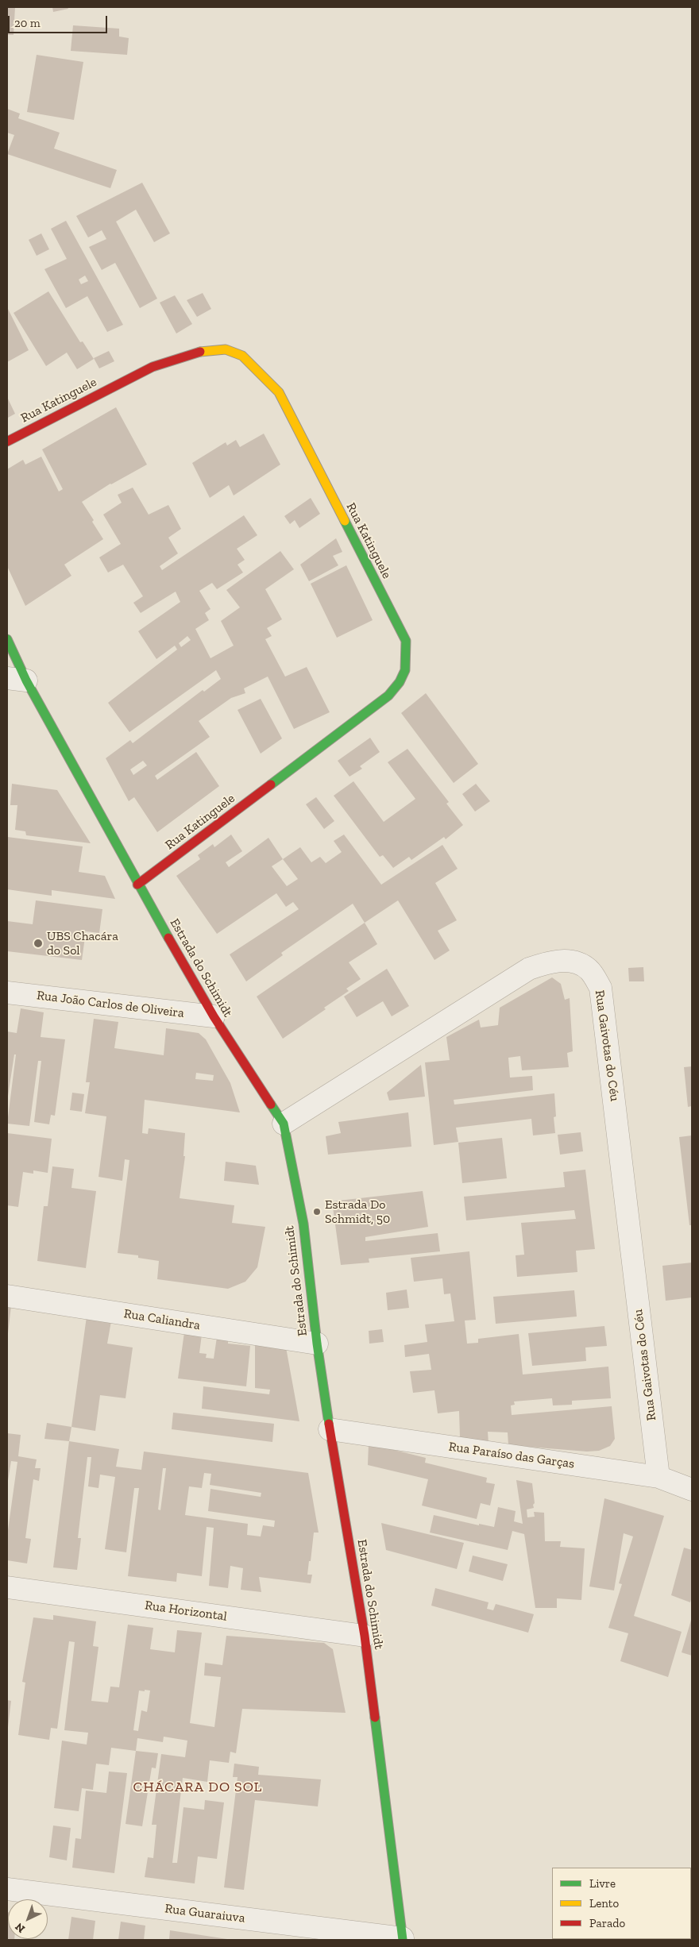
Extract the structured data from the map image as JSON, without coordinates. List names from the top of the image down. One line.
{"streets":{"street":["Rua Katinguele","Estrada do Schimidt","Rua João Carlos de Oliveira","Rua Gaivotas do Céu","Rua Caliandra","Rua Paraíso das Garças","Rua Horizontal","Rua Guaraiuva"]},"crossings":[["Rua Katinguele","Estrada do Schimidt"],["Estrada do Schimidt","Rua João Carlos de Oliveira"],["Estrada do Schimidt","Rua Gaivotas do Céu"],["Estrada do Schimidt","Rua Caliandra"],["Estrada do Schimidt","Rua Paraíso das Garças"],["Estrada do Schimidt","Rua Horizontal"],["Estrada do Schimidt","Rua Guaraiuva"],["Rua Gaivotas do Céu","Rua Paraíso das Garças"]],"districts":["CHÁCARA DO SOL"],"places":["UBS Chacára do Sol","Estrada Do Schmidt, 50"],"legend":["Livre","Lento","Parado"],"scale_bar":"20 m","north":"bottom left"}
